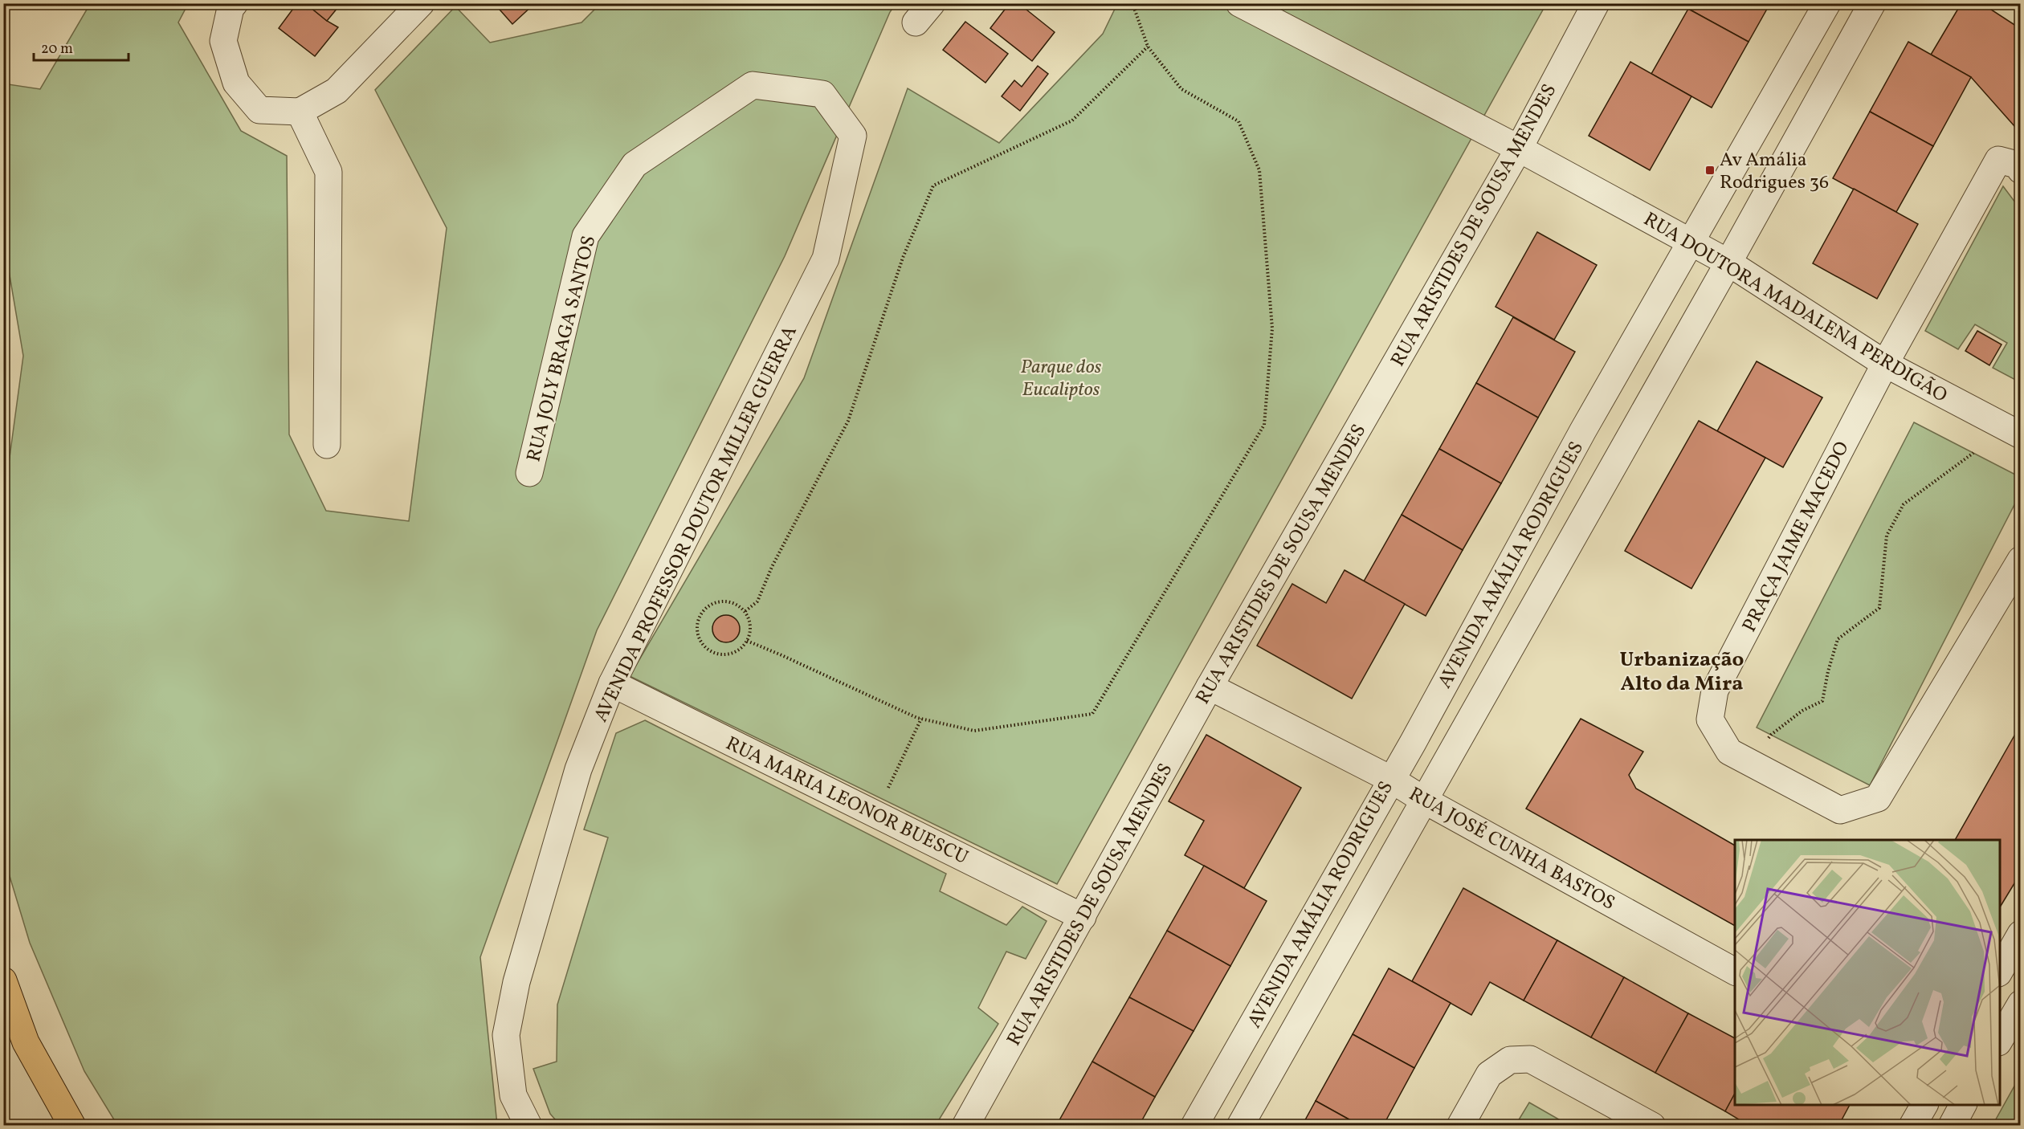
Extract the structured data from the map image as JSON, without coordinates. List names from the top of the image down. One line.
{"streets":{"street":["RUA ARISTIDES DE SOUSA MENDES","RUA DOUTORA MADALENA PERDIGÃO","RUA JOLY BRAGA SANTOS","AVENIDA PROFESSOR DOUTOR MILLER GUERRA","PRAÇA JAIME MACEDO","AVENIDA AMÁLIA RODRIGUES","RUA MARIA LEONOR BUESCU","RUA JOSÉ CUNHA BASTOS"]},"crossings":[["RUA ARISTIDES DE SOUSA MENDES","RUA DOUTORA MADALENA PERDIGÃO"],["RUA ARISTIDES DE SOUSA MENDES","RUA MARIA LEONOR BUESCU"],["RUA ARISTIDES DE SOUSA MENDES","RUA JOSÉ CUNHA BASTOS"],["RUA DOUTORA MADALENA PERDIGÃO","PRAÇA JAIME MACEDO"],["RUA DOUTORA MADALENA PERDIGÃO","AVENIDA AMÁLIA RODRIGUES"],["RUA JOLY BRAGA SANTOS","AVENIDA PROFESSOR DOUTOR MILLER GUERRA"],["AVENIDA PROFESSOR DOUTOR MILLER GUERRA","RUA MARIA LEONOR BUESCU"],["AVENIDA AMÁLIA RODRIGUES","RUA JOSÉ CUNHA BASTOS"]],"districts":["Urbanização Alto da Mira"],"parks":["Parque dos Eucaliptos"],"places":{"transit":["Av Amália Rodrigues 36"]},"scale_bar":"20 m"}
